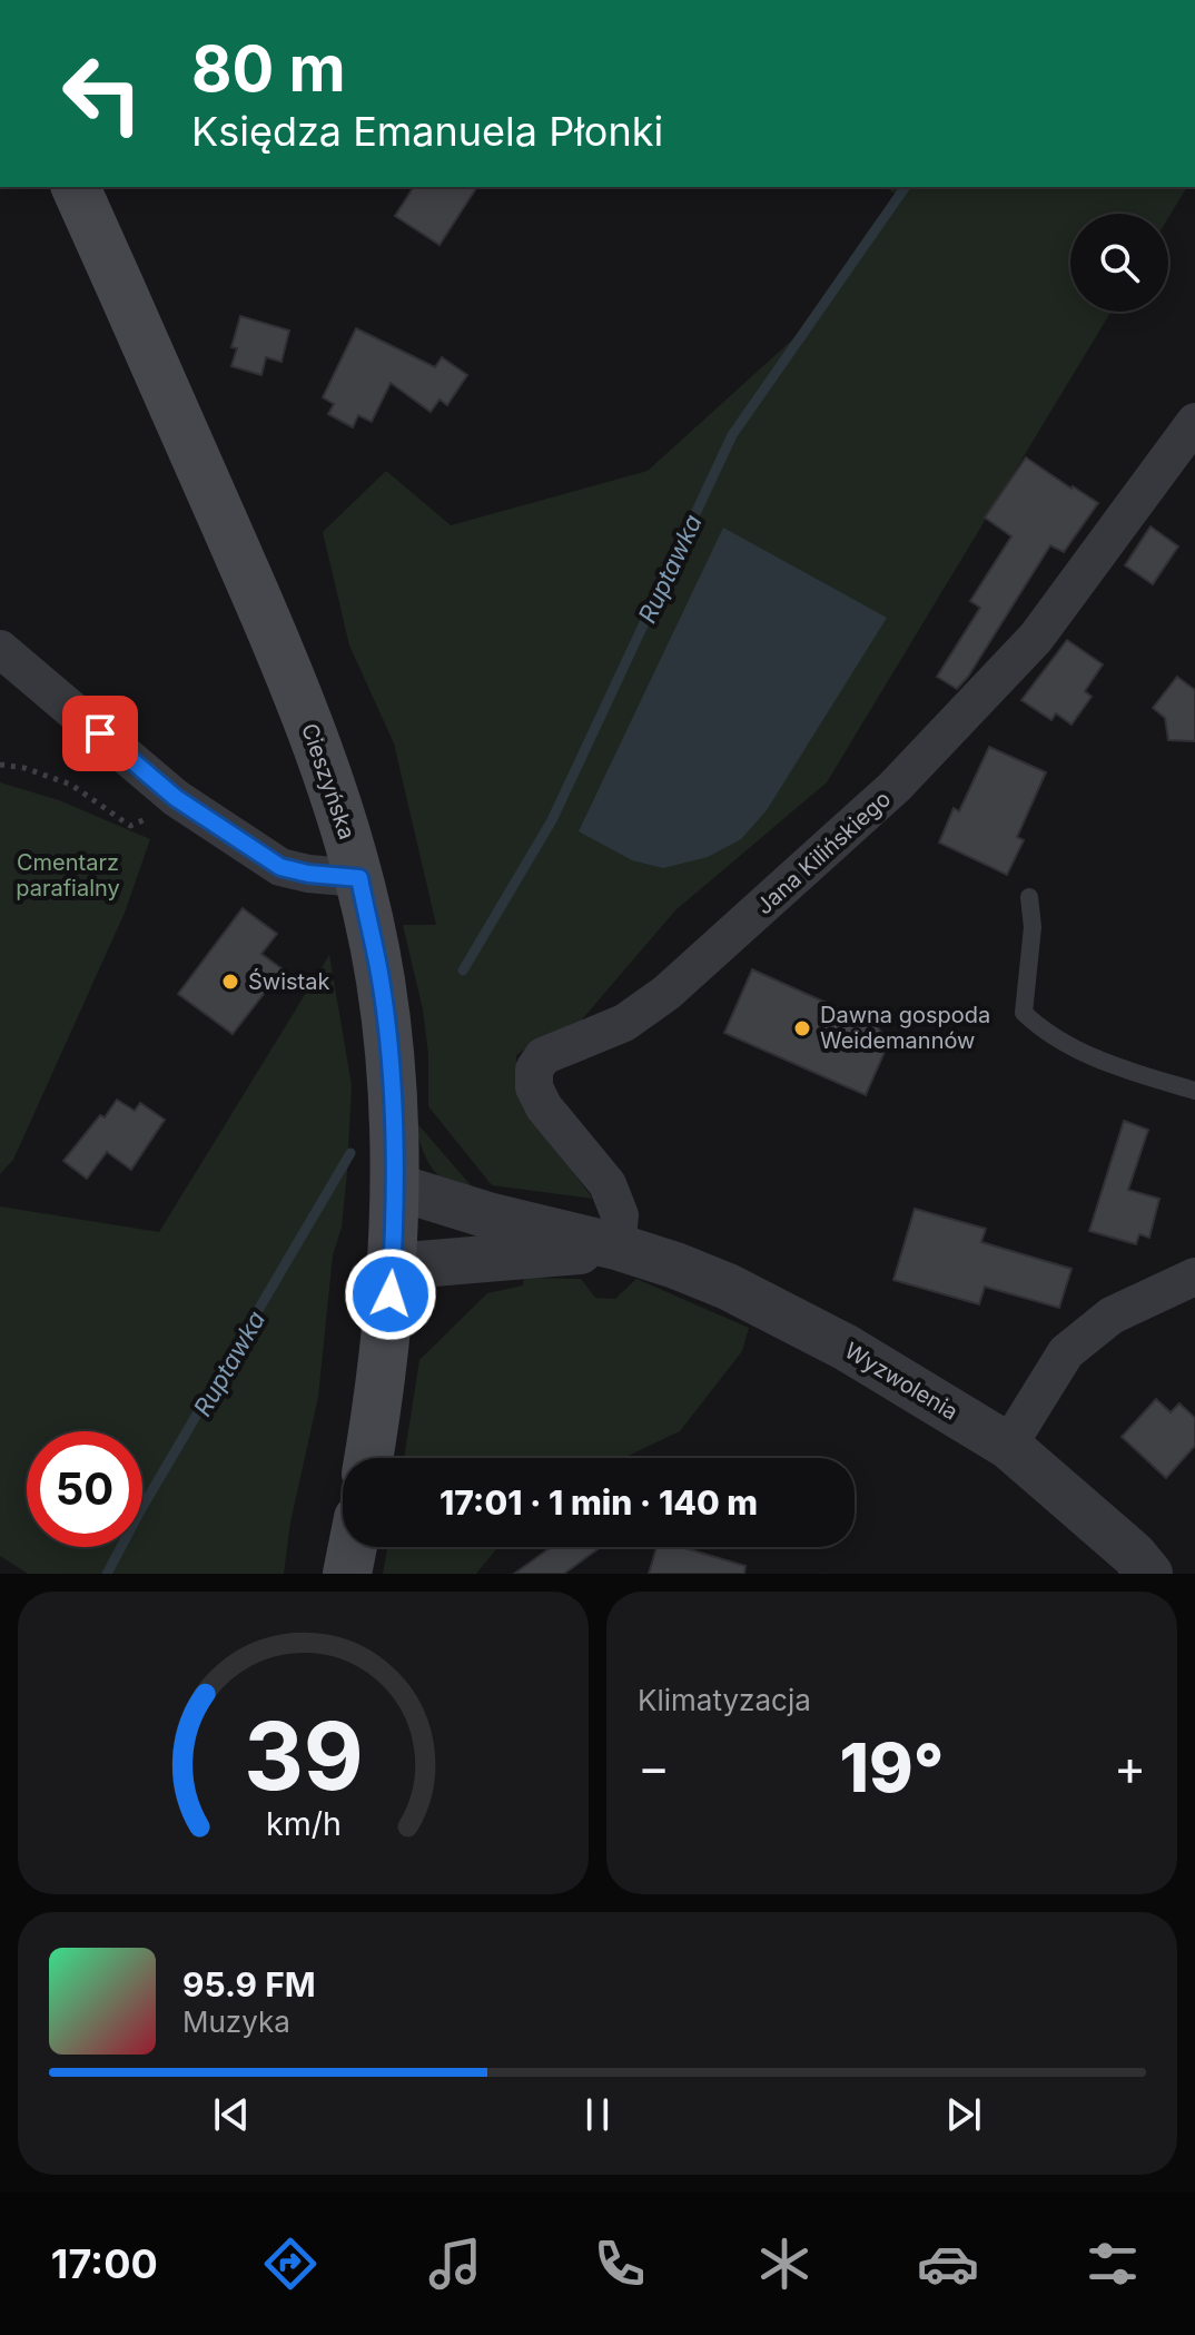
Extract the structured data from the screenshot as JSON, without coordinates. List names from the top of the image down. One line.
{"streets":{"main road":["Cieszyńska"],"street":["Jana Kilińskiego","Wyzwolenia"]},"crossings":[["Cieszyńska","Wyzwolenia"],["Jana Kilińskiego","Wyzwolenia"]],"water":["Ruptawka"],"parks":["Cmentarz parafialny"],"places":["Świstak","Dawna gospoda Weidemannów"],"page":{"turn":["80 m","Księdza Emanuela Płonki"],"limit":"50","trip":"17:01 · 1 min · 140 m","tile":"Klimatyzacja","heat":["−","19°","+"],"song":["95.9 FM","Muzyka"],"tabs":"17:00","gauge":["39","km/h"]}}
